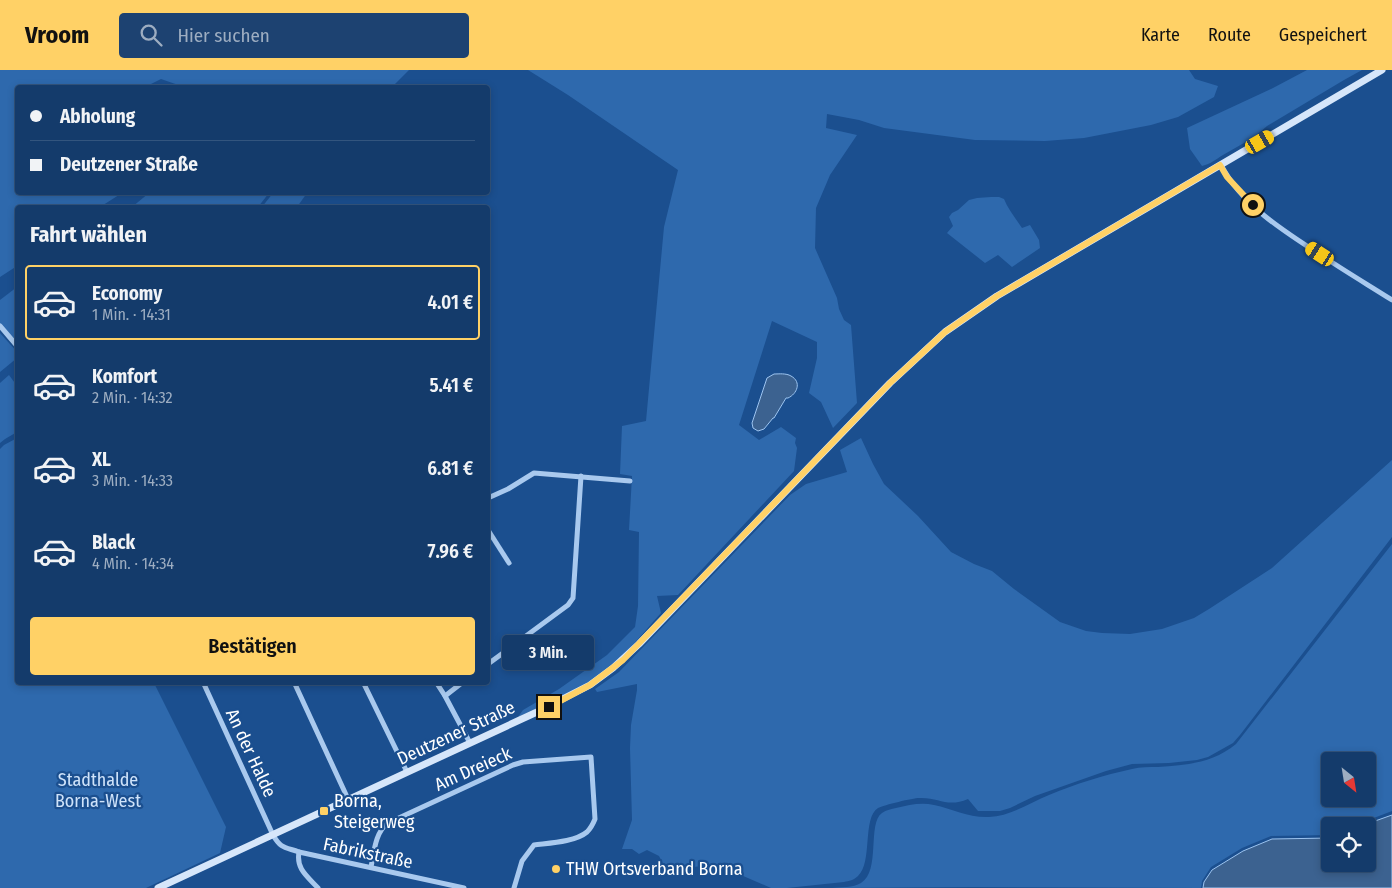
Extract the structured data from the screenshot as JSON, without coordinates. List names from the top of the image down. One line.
{"streets":{"main road":["Deutzener Straße"],"street":["An der Halde","Am Dreieck","Fabrikstraße"]},"crossings":[["Deutzener Straße","An der Halde"],["Deutzener Straße","Fabrikstraße"],["An der Halde","Fabrikstraße"],["Am Dreieck","Fabrikstraße"]],"parks":["Stadthalde Borna-West"],"places":{"transit":["Borna, Steigerweg"],"other":["THW Ortsverband Borna"]},"north":"bottom right","page":{"header":"Vroom","search":"Hier suchen","nav":["Karte","Route","Gespeichert"],"banner":["Abholung","Deutzener Straße"],"heading":"Fahrt wählen","list":[{"name":"Economy","note":"1 Min. · 14:31","value":"4.01 €"},{"name":"Komfort","note":"2 Min. · 14:32","value":"5.41 €"},{"name":"XL","note":"3 Min. · 14:33","value":"6.81 €"},{"name":"Black","note":"4 Min. · 14:34","value":"7.96 €"}],"buttons":"Bestätigen","bubble":"3 Min."}}
